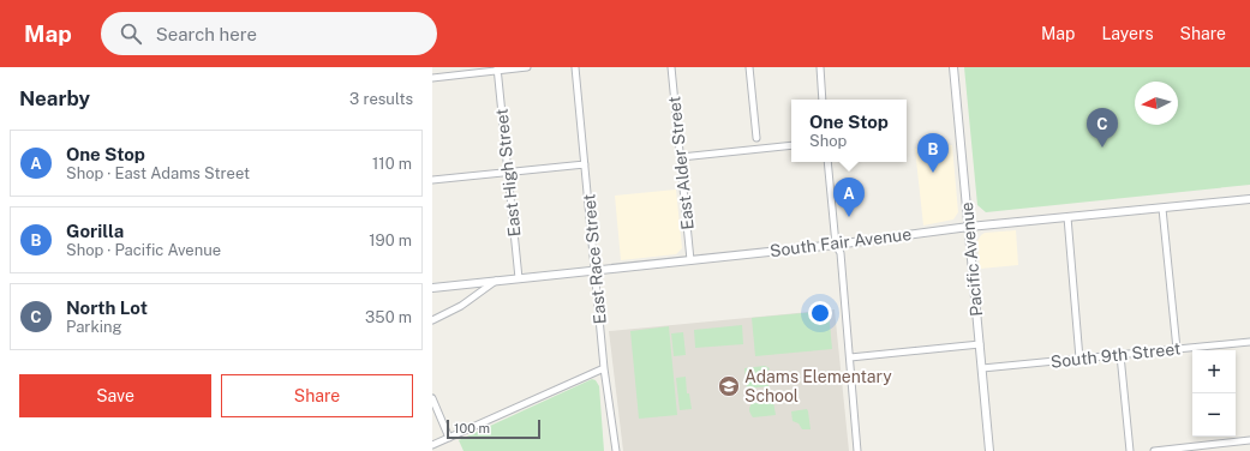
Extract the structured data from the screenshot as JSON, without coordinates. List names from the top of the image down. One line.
{"streets":{"street":["East Alder Street","East High Street","South Fair Avenue","East Race Street","Pacific Avenue","South 9th Street"]},"crossings":[["East Alder Street","South Fair Avenue"],["East High Street","South Fair Avenue"],["South Fair Avenue","East Race Street"],["South Fair Avenue","Pacific Avenue"],["Pacific Avenue","South 9th Street"]],"places":{"school or university":["Adams Elementary School"]},"scale_bar":"100 m","north":"left","page":{"header":"Map","search":"Search here","nav":["Map","Layers","Share"],"heading":["Nearby","3 results"],"popup":["One Stop","Shop"],"pins":["C","B","A"],"list":[{"mark":"A","name":"One Stop","note":"Shop · East Adams Street","value":"110 m"},{"mark":"B","name":"Gorilla","note":"Shop · Pacific Avenue","value":"190 m"},{"mark":"C","name":"North Lot","note":"Parking","value":"350 m"}],"map_buttons":["+","−"],"buttons":["Save","Share"],"scale":"100 m"}}
